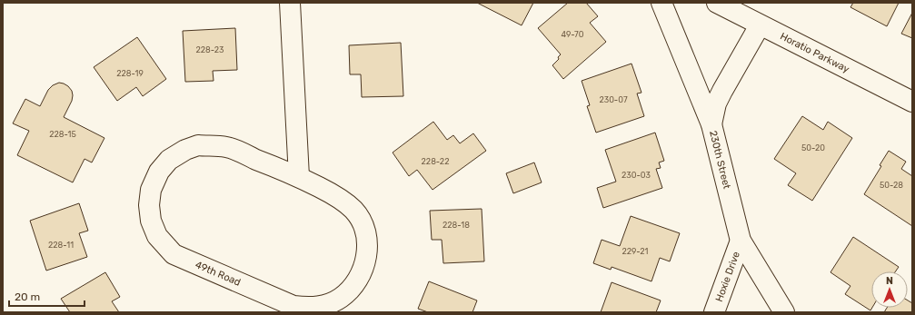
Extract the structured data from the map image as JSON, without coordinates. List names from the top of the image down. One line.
{"streets":{"street":["Horatio Parkway","230th Street","49th Road","Hoxie Drive"]},"crossings":[["230th Street","Hoxie Drive"]],"house_numbers":["49-70","228-23","228-19","230-07","228-15","50-20","228-22","230-03","50-28","228-18","228-11","229-21"],"scale_bar":"20 m","north":"top"}
